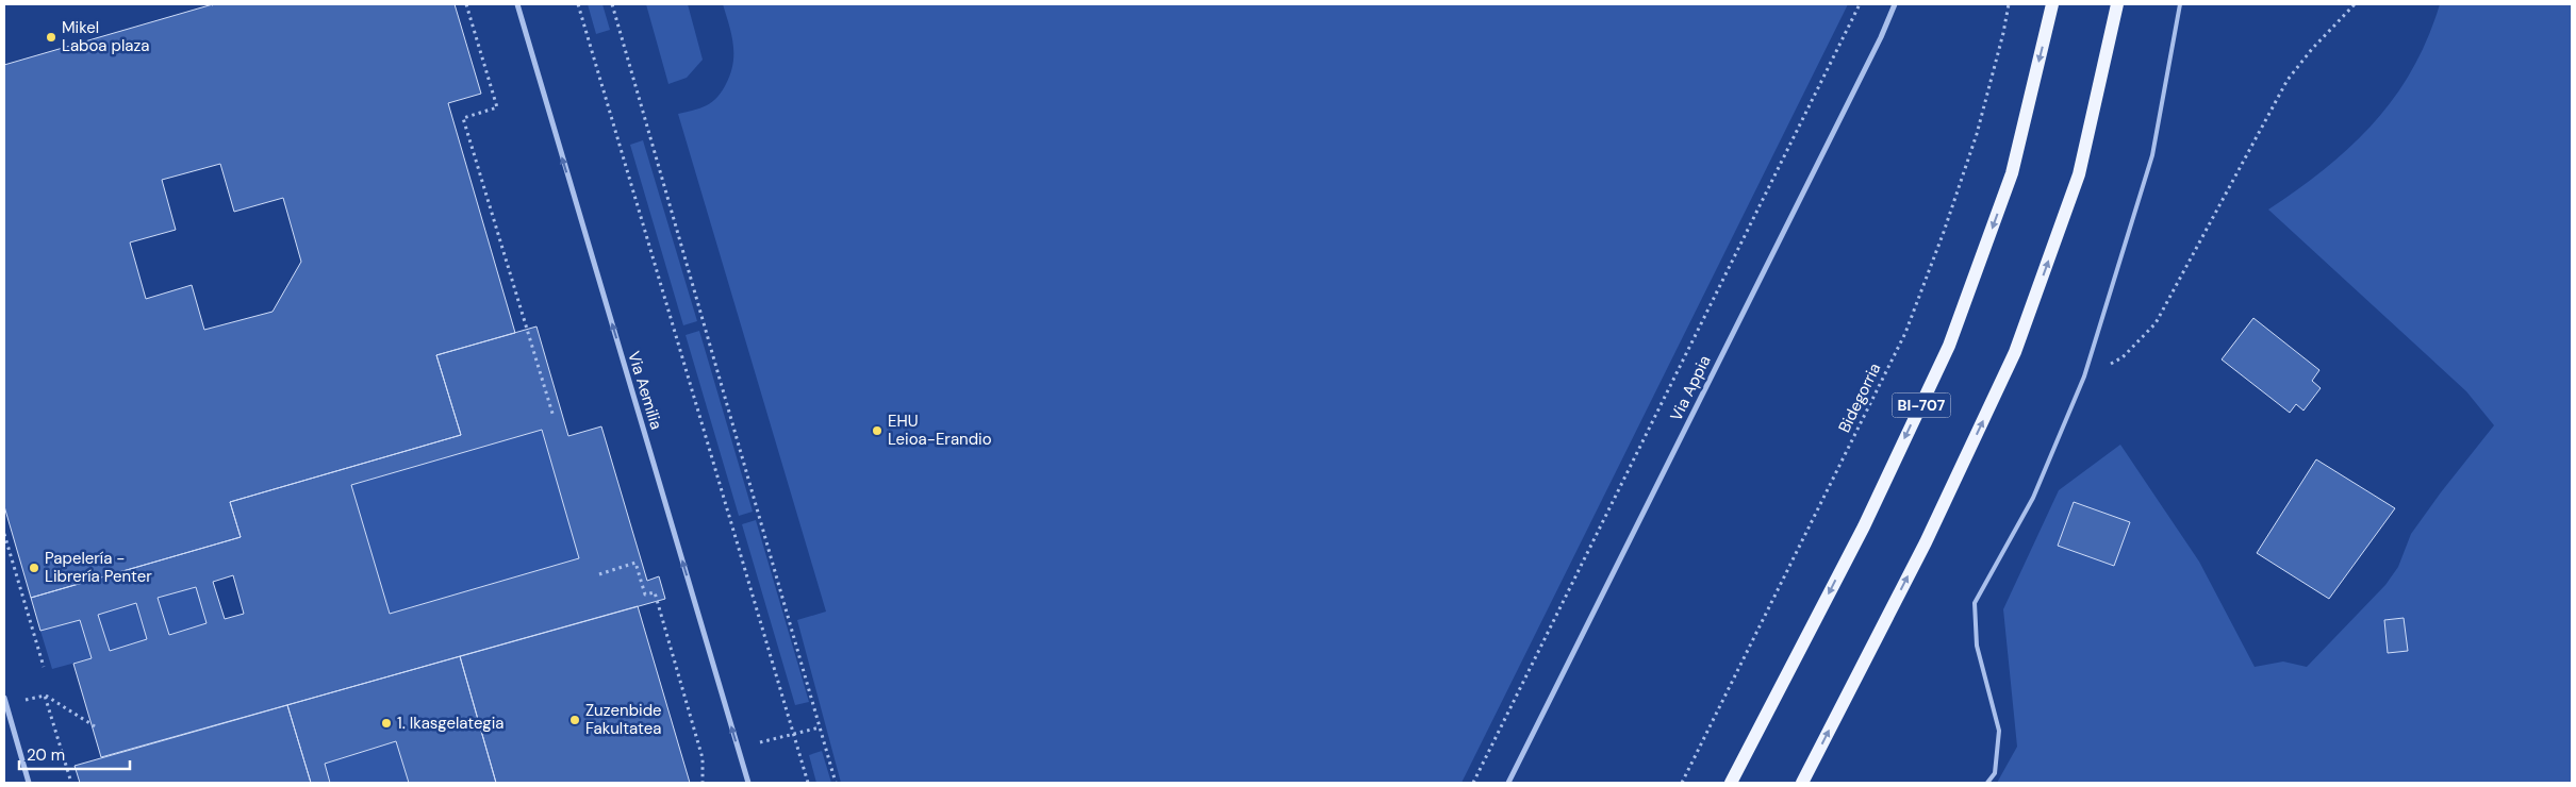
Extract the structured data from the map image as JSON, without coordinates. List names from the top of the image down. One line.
{"streets":{"main road":["BI-707"],"street":["Via Appia","Via Aemilia"],"path":["Bidegorria"]},"one_way":["Via Aemilia"],"places":["Mikel Laboa plaza","EHU Leioa-Erandio","Papelería - Librería Penter","Zuzenbide Fakultatea","1. Ikasgelategia"],"scale_bar":"20 m"}
